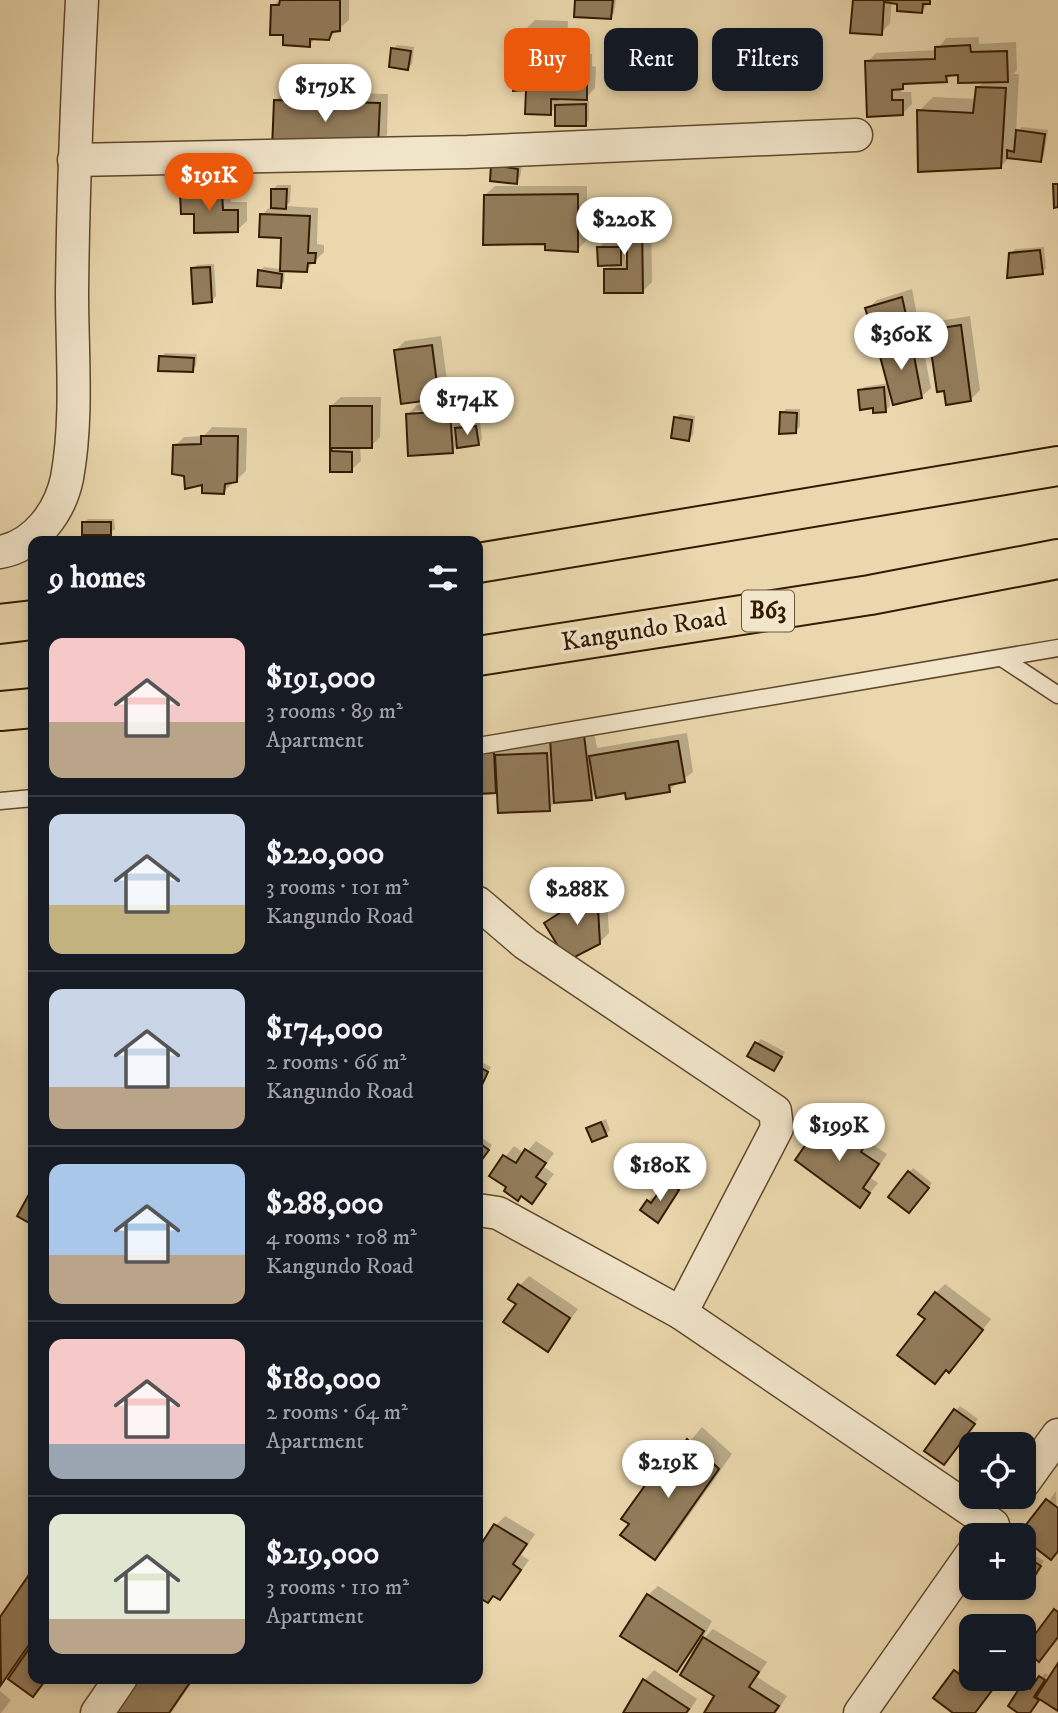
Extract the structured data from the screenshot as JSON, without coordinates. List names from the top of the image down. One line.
{"streets":{"highway":["B63","Kangundo Road"]},"page":{"chip":["Buy","Rent","Filters"],"price":["$179K","$191K","$220K","$360K","$174K","$288K","$199K","$180K","$219K"],"heading":"9 homes","list":[{"name":"$191,000","note":"3 rooms · 89 m² · Apartment"},{"name":"$220,000","note":"3 rooms · 101 m² · Kangundo Road"},{"name":"$174,000","note":"2 rooms · 66 m² · Kangundo Road"},{"name":"$288,000","note":"4 rooms · 108 m² · Kangundo Road"},{"name":"$180,000","note":"2 rooms · 64 m² · Apartment"},{"name":"$219,000","note":"3 rooms · 110 m² · Apartment"}],"map_buttons":["+","−"]}}
